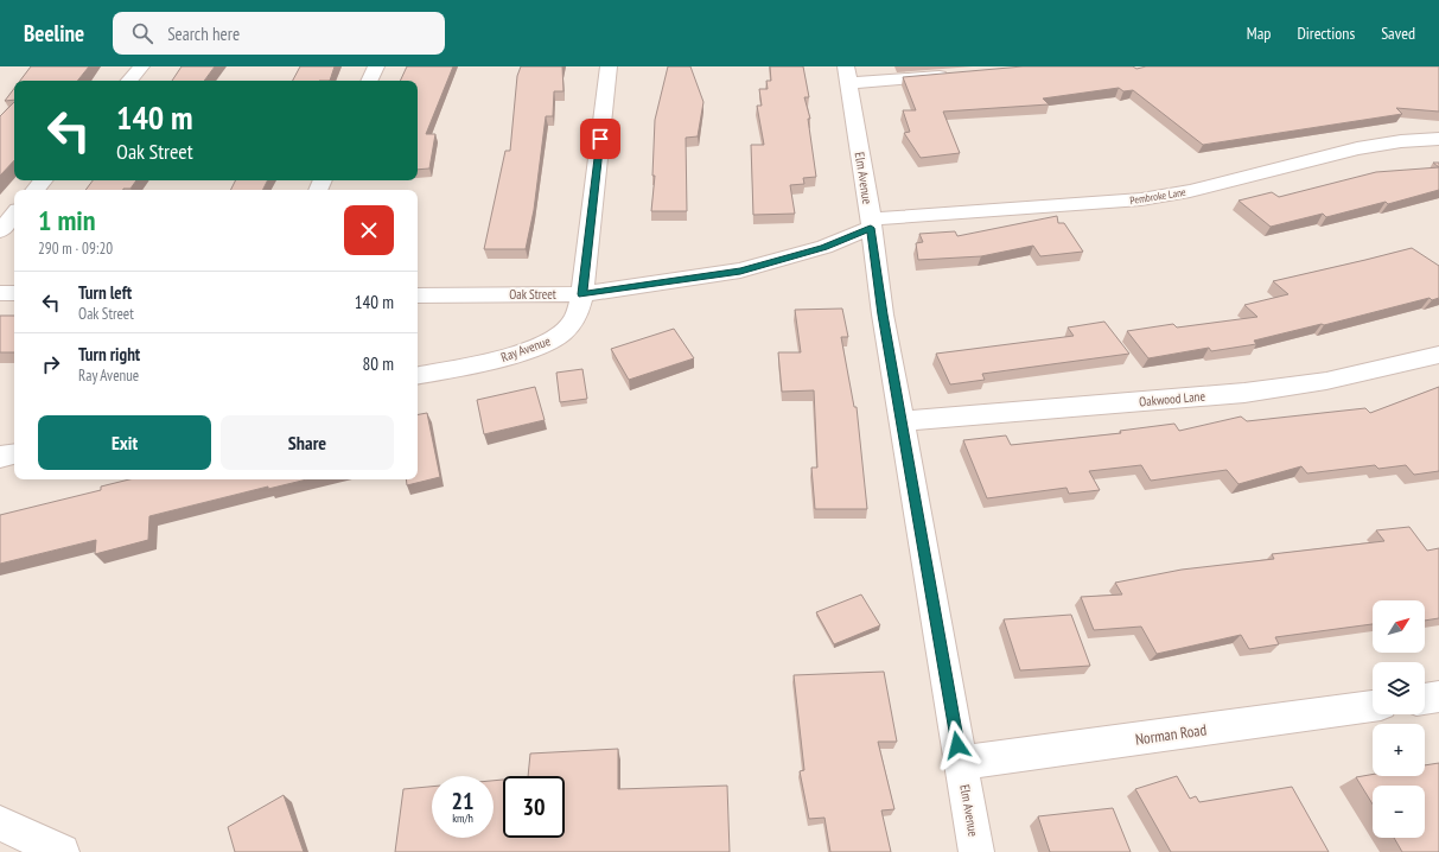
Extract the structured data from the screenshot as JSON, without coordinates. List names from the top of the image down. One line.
{"streets":{"street":["Elm Avenue","Pembroke Lane","Oak Street","Ray Avenue","Oakwood Lane","Norman Road"]},"crossings":[["Elm Avenue","Pembroke Lane"],["Elm Avenue","Oak Street"],["Elm Avenue","Oakwood Lane"],["Elm Avenue","Norman Road"],["Pembroke Lane","Oak Street"],["Oak Street","Ray Avenue"]],"north":"top right","page":{"header":"Beeline","search":"Search here","nav":["Map","Directions","Saved"],"turn":["140 m","Oak Street"],"heading":["1 min","290 m · 09:20"],"list":[{"name":"Turn left","note":"Oak Street","value":"140 m"},{"name":"Turn right","note":"Ray Avenue","value":"80 m"}],"buttons":["Exit","Share"],"map_buttons":["+","−"],"speed":"21 km/h","limit":"30"}}
